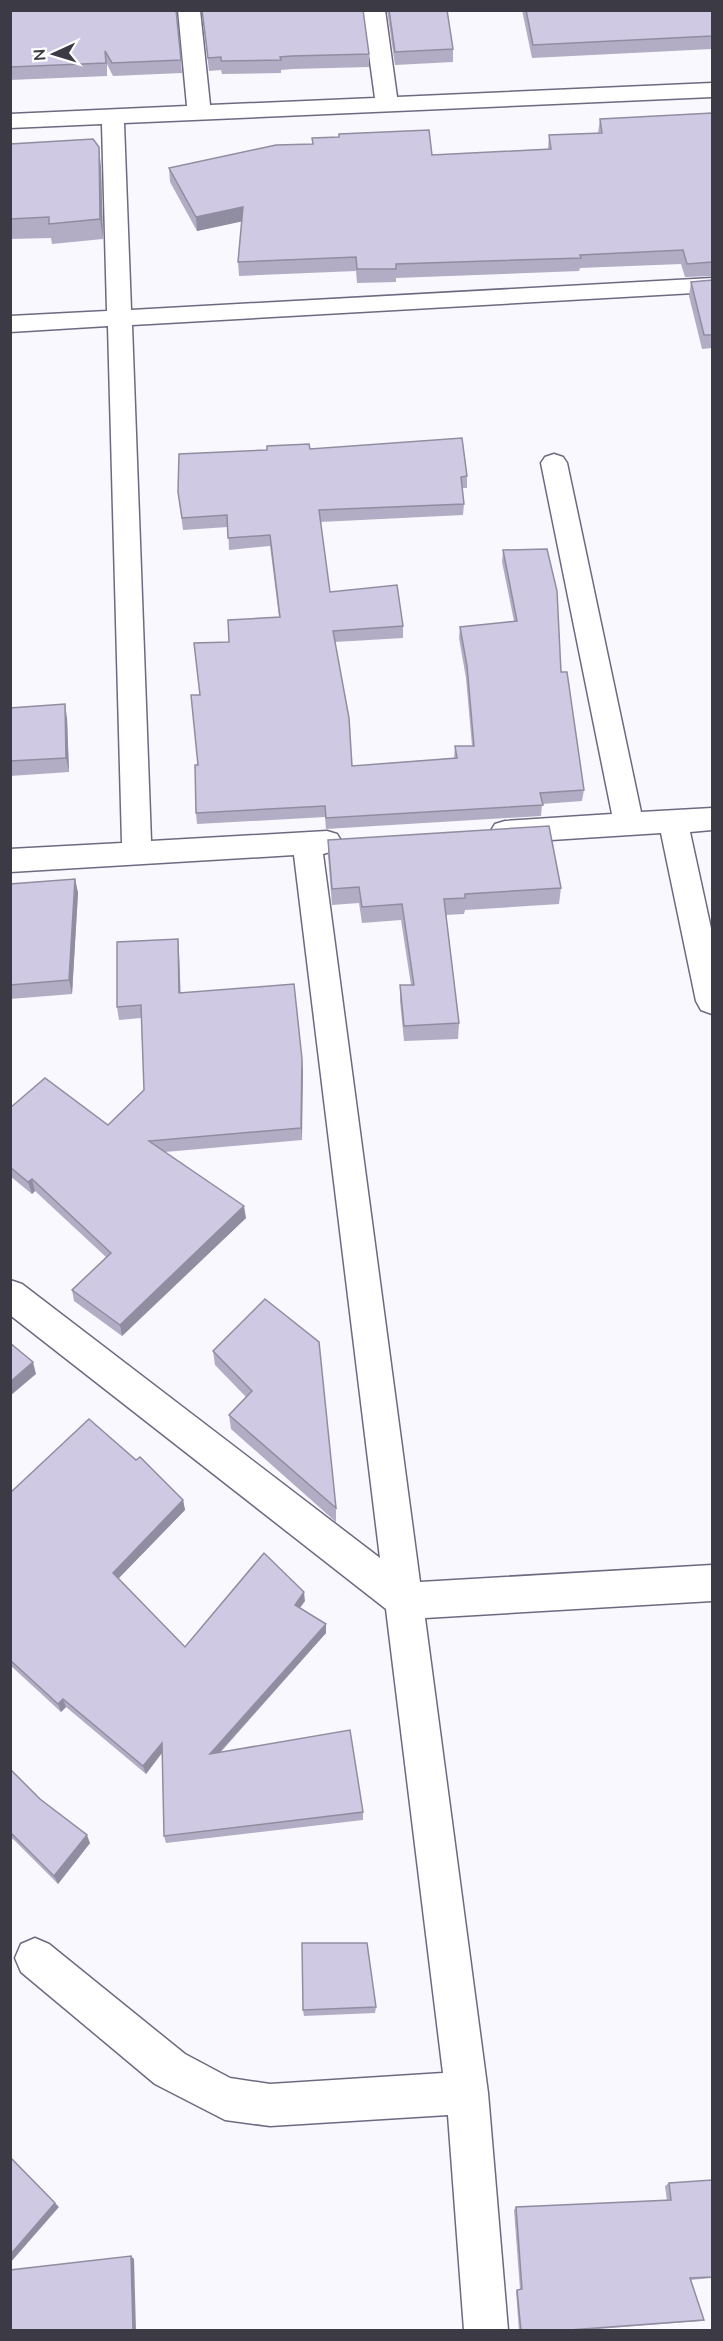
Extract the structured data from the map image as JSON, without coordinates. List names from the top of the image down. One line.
{"north":"left"}
